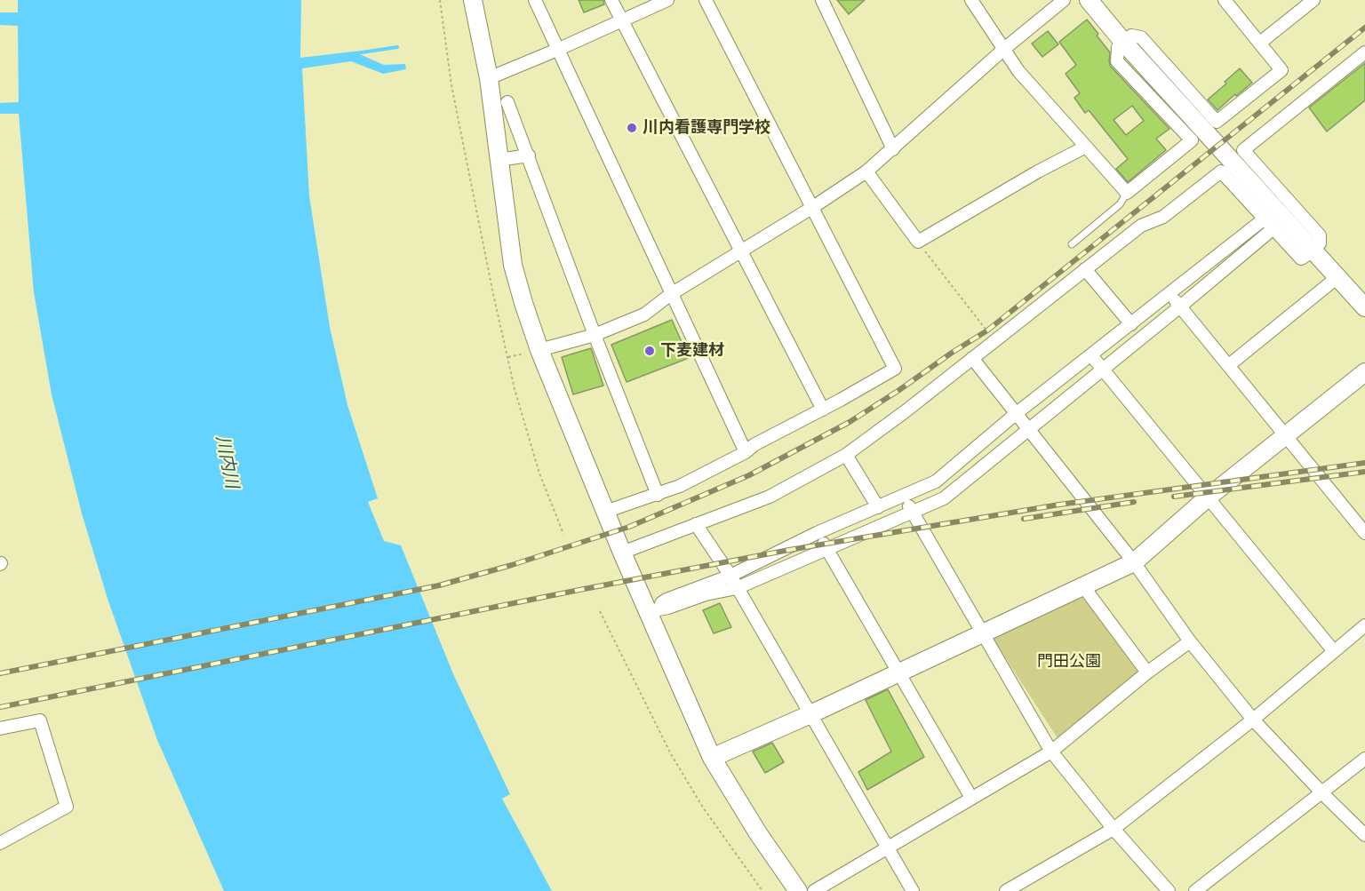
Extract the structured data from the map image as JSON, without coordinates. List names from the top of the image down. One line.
{"water":["川内川"],"parks":["門田公園"],"places":["川内看護専門学校","下麦建材"]}
